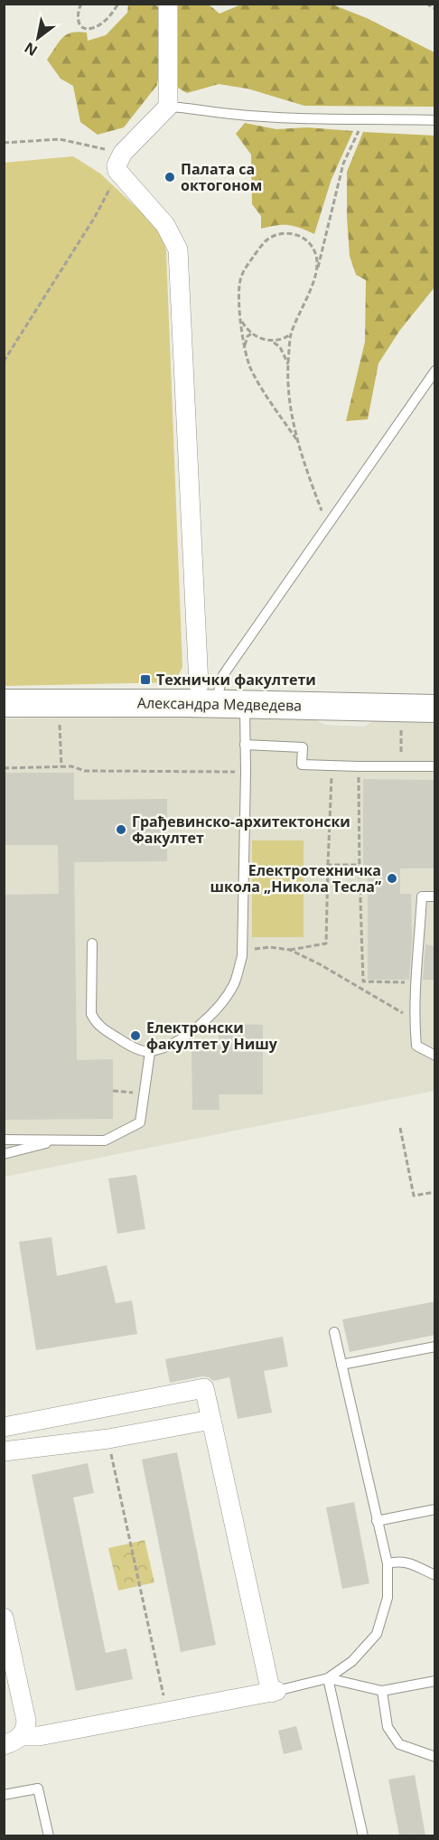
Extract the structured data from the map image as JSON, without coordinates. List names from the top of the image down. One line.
{"streets":{"main road":["Александра Медведева"]},"places":{"other":["Палата са октогоном","Грађевинско-архитектонски Факултет","Електротехничка школа „Никола Тесла”","Електронски факултет у Нишу"],"transit":["Технички факултети"]},"north":"bottom left"}
